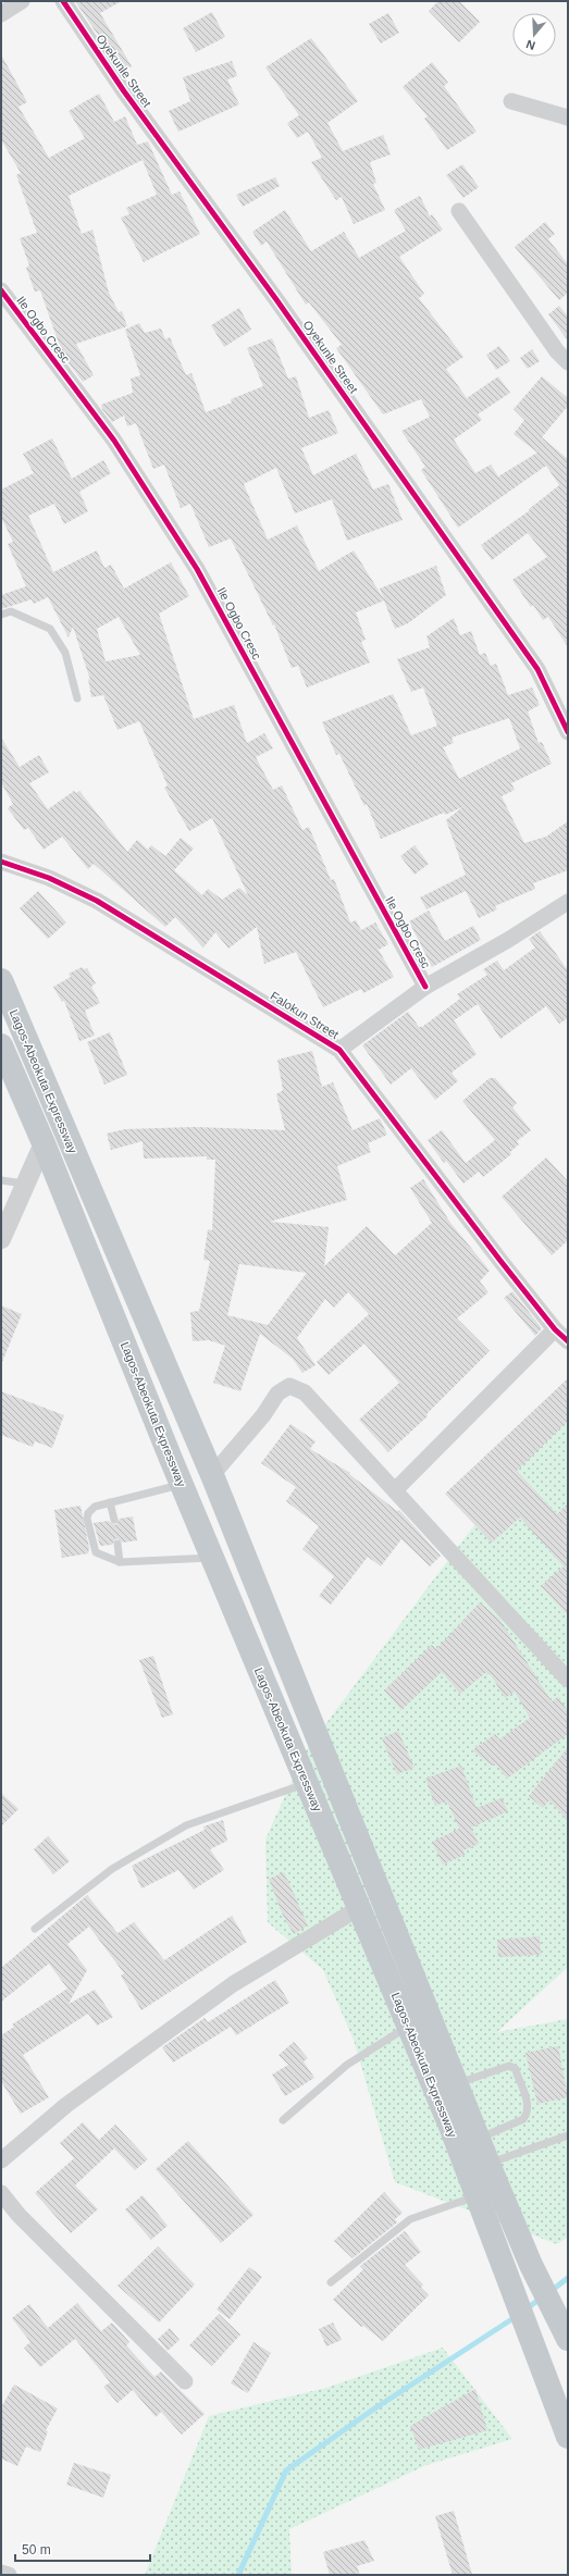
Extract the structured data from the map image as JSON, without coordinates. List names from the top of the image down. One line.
{"streets":{"highway":["Lagos-Abeokuta Expressway"],"street":["Oyekunle Street","Ile Ogbo Cresc","Falokun Street"]},"scale_bar":"50 m","north":"bottom"}
